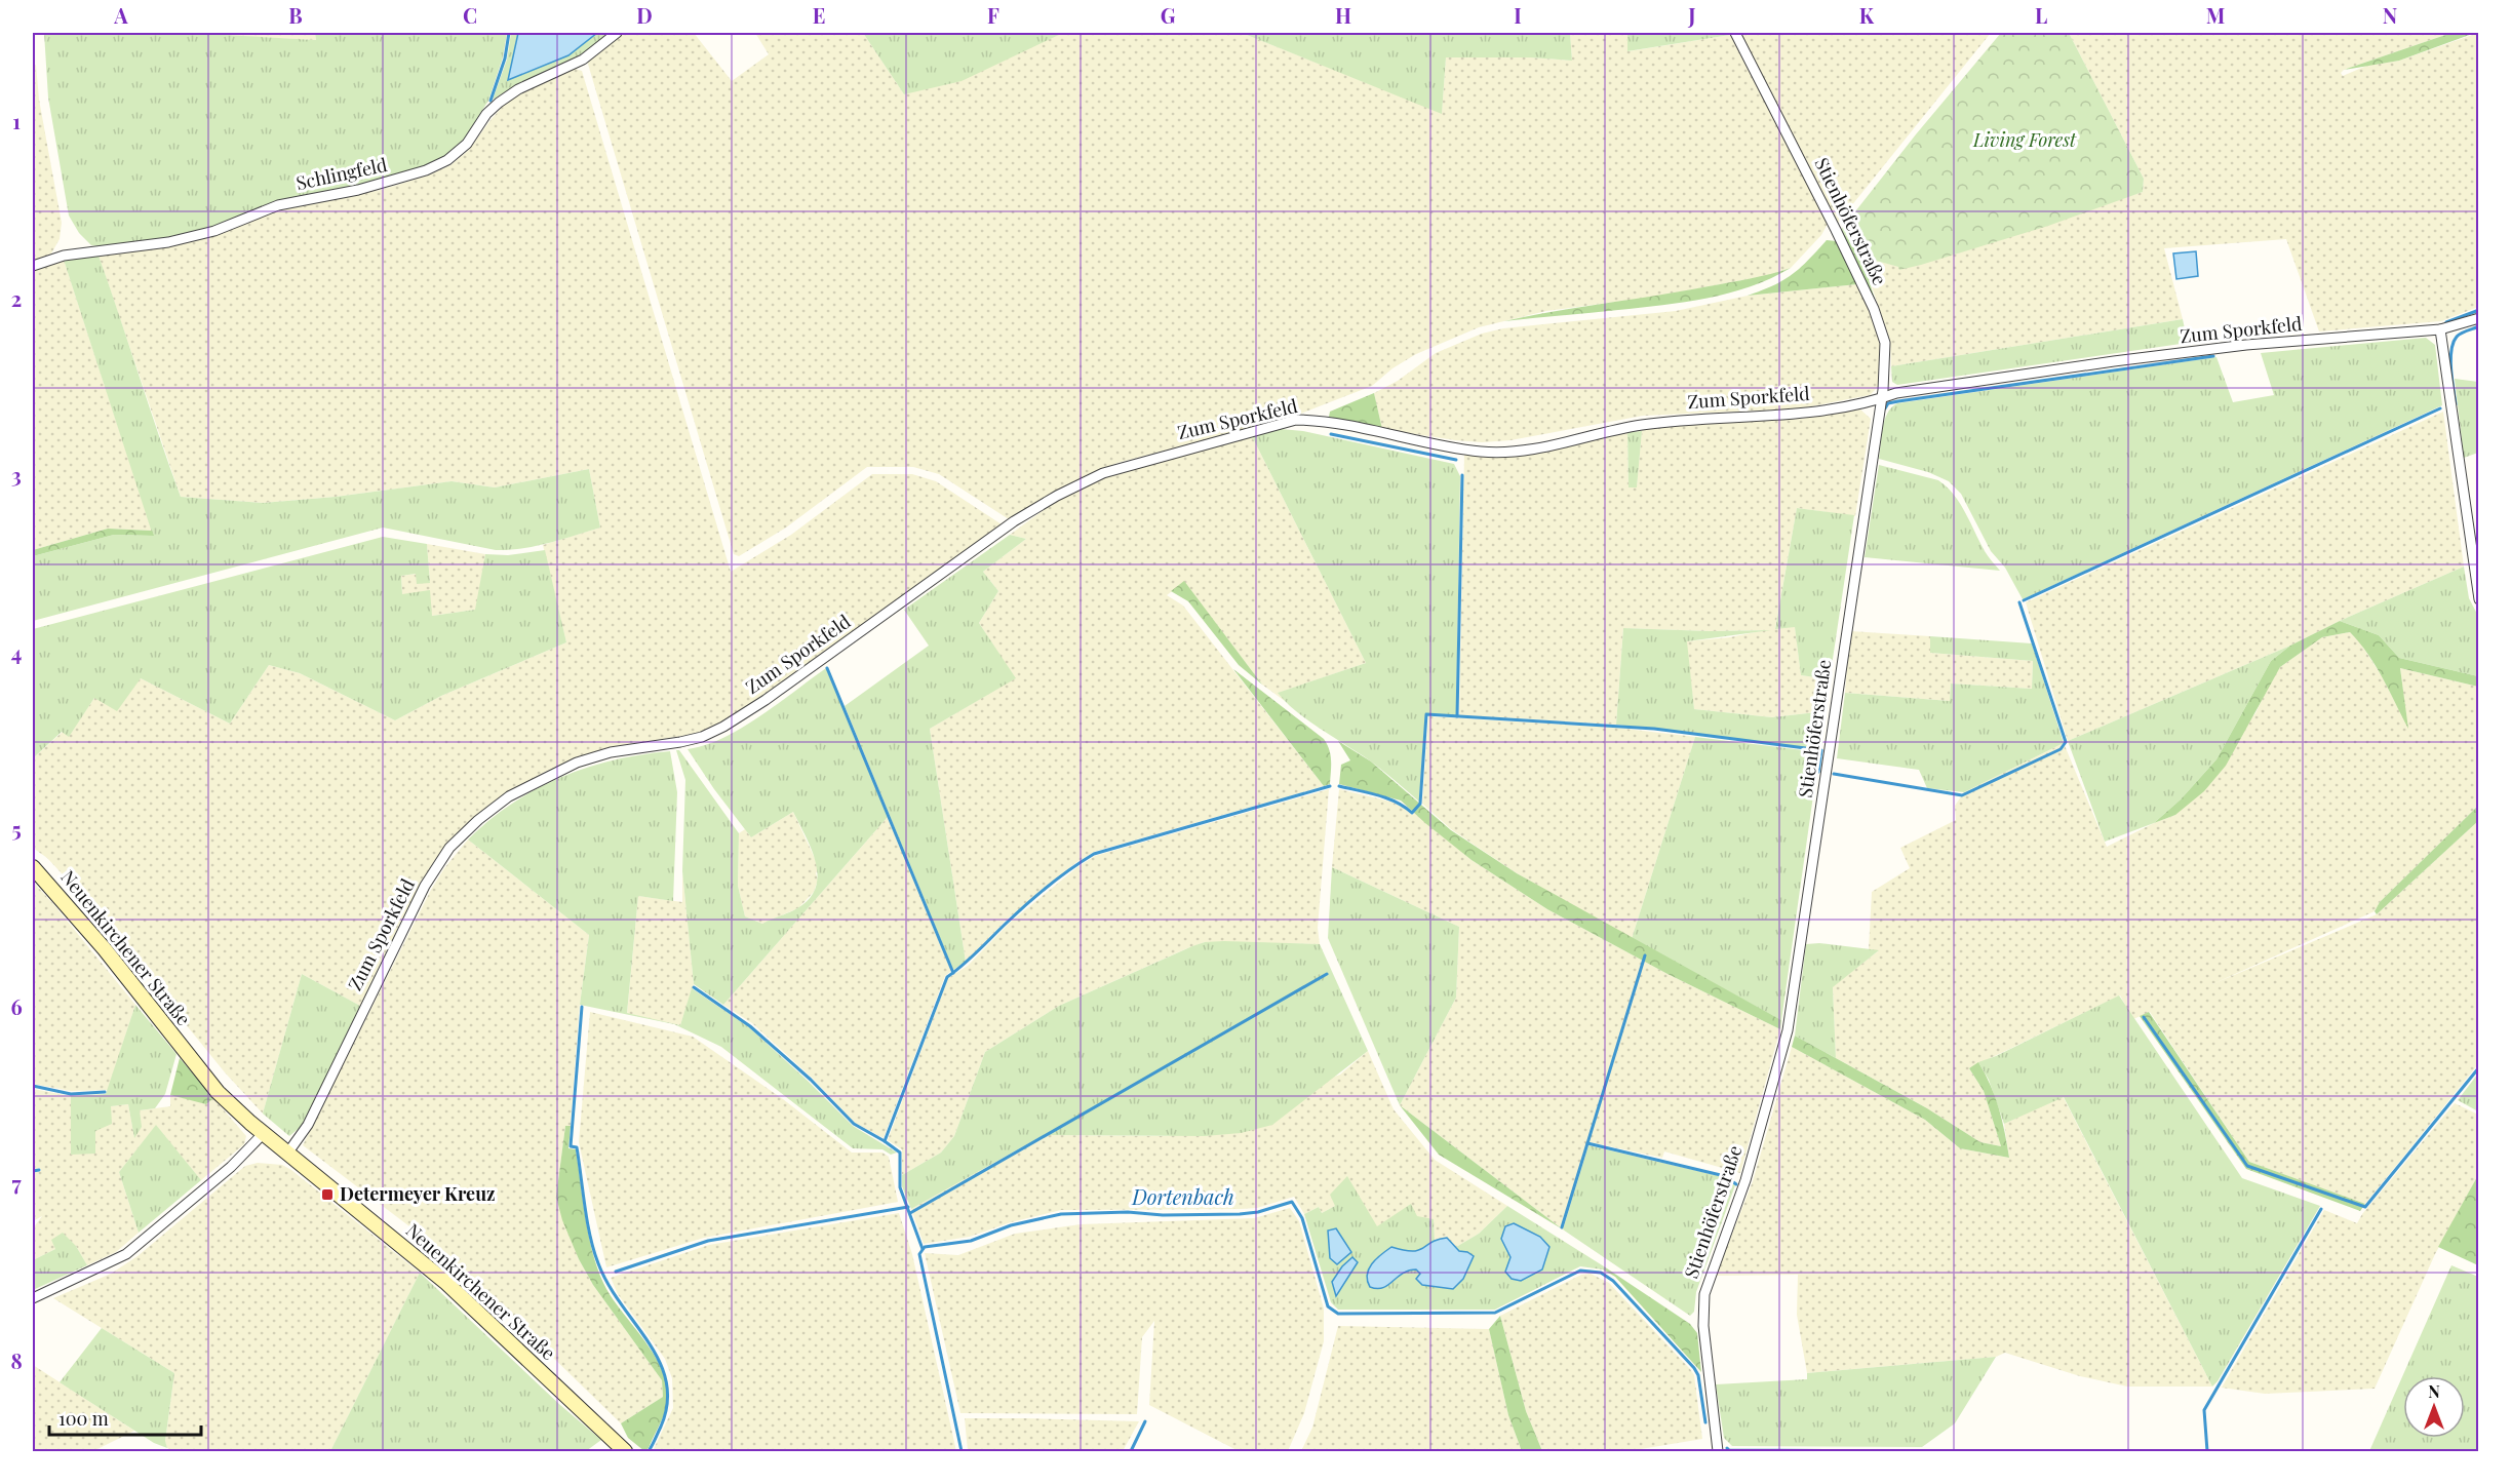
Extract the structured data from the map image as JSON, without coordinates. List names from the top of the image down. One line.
{"streets":{"street":["Schlingfeld","Stienhöferstraße","Zum Sporkfeld","Neuenkirchener Straße"]},"crossings":[["Stienhöferstraße","Zum Sporkfeld"],["Zum Sporkfeld","Neuenkirchener Straße"]],"water":["Dortenbach"],"parks":["Living Forest"],"places":{"transit":["Determeyer Kreuz"]},"scale_bar":"100 m","north":"top","grid":{"columns":["A","B","C","D","E","F","G","H","I","J","K","L","M","N"],"rows":["1","2","3","4","5","6","7","8"]}}
